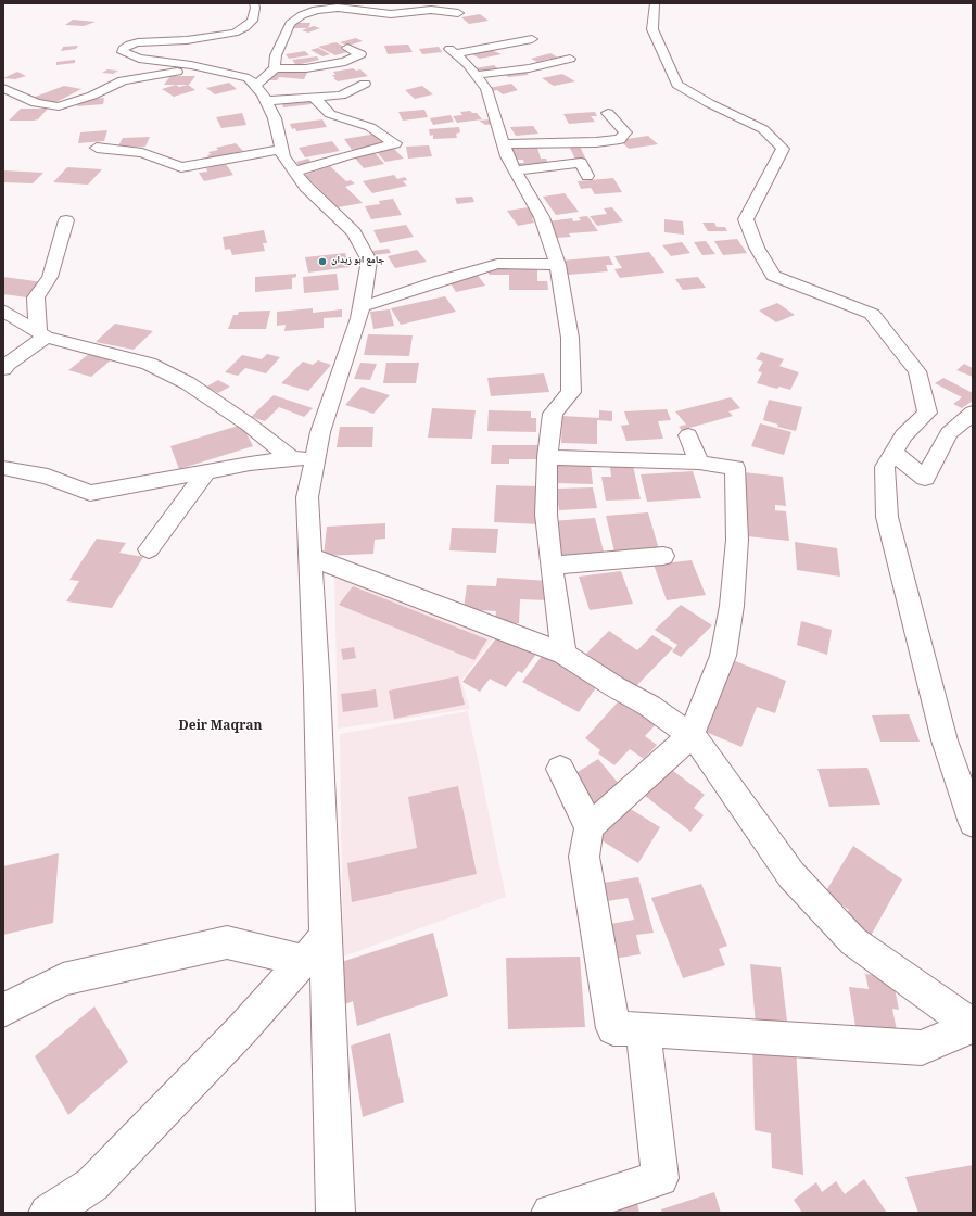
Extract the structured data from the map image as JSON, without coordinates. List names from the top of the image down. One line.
{"districts":["Deir Maqran"],"places":["جامع ابو زيدان"]}
